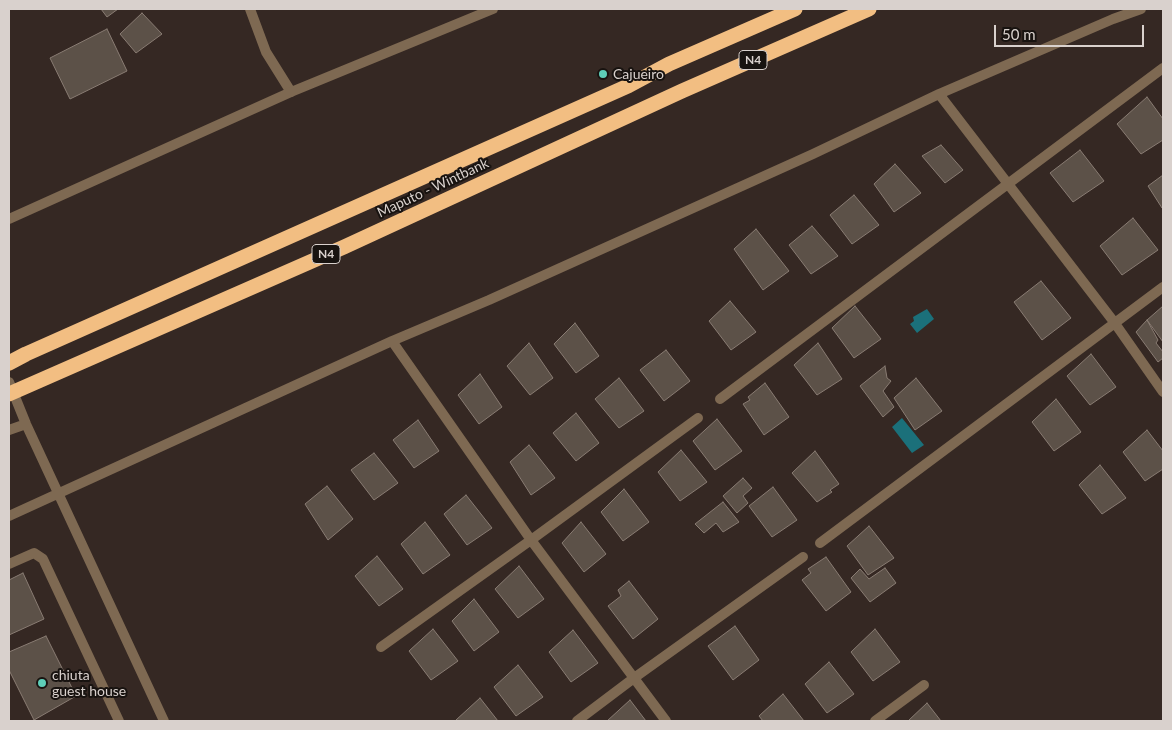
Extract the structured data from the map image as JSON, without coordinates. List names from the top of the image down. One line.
{"streets":{"highway":["N4","Maputo - Wintbank"]},"places":["Cajueiro","chiuta guest house"],"scale_bar":"50 m"}
